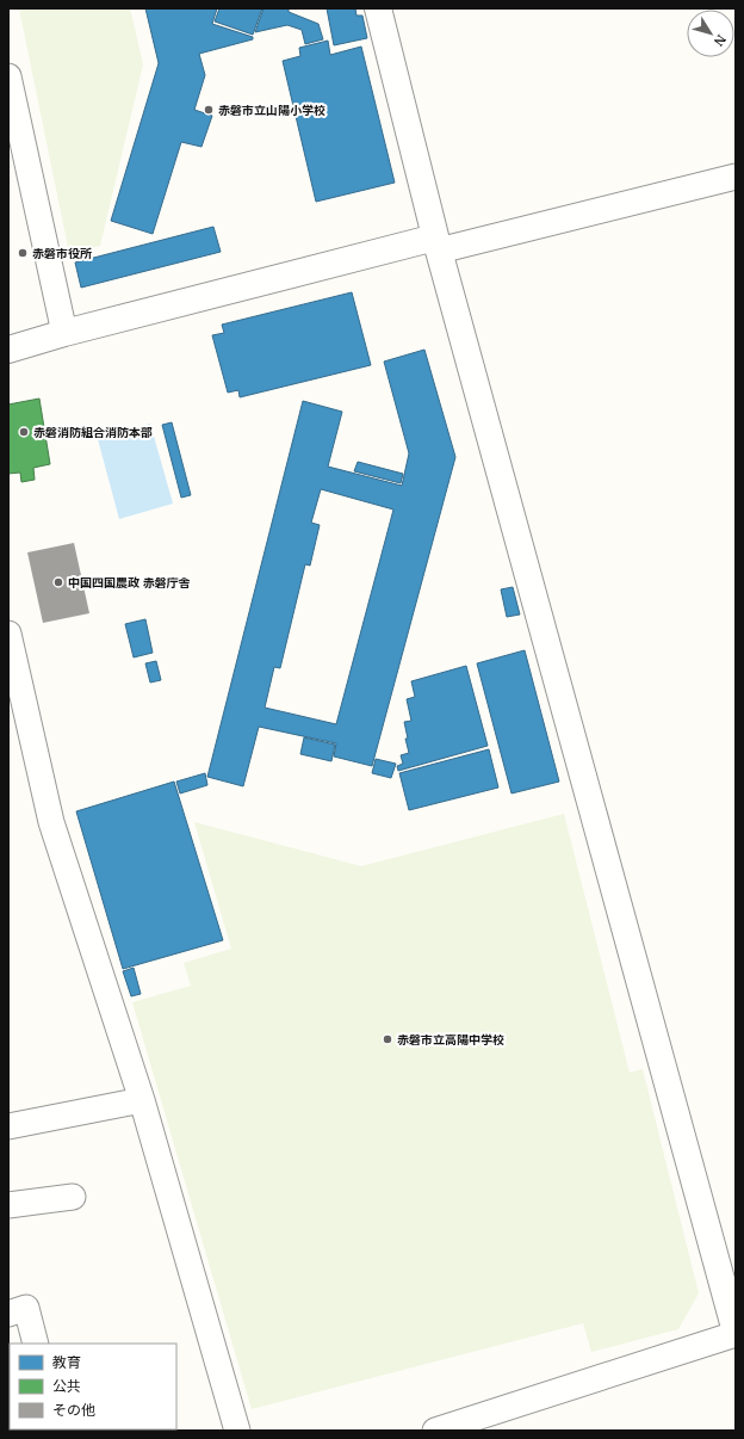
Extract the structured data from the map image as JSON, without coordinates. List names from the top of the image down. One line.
{"places":["赤磐市立山陽小学校","赤磐市役所","赤磐消防組合消防本部","中国四国農政 赤磐庁舎","赤磐市立高陽中学校"],"legend":["教育","公共","その他"],"north":"bottom right"}
